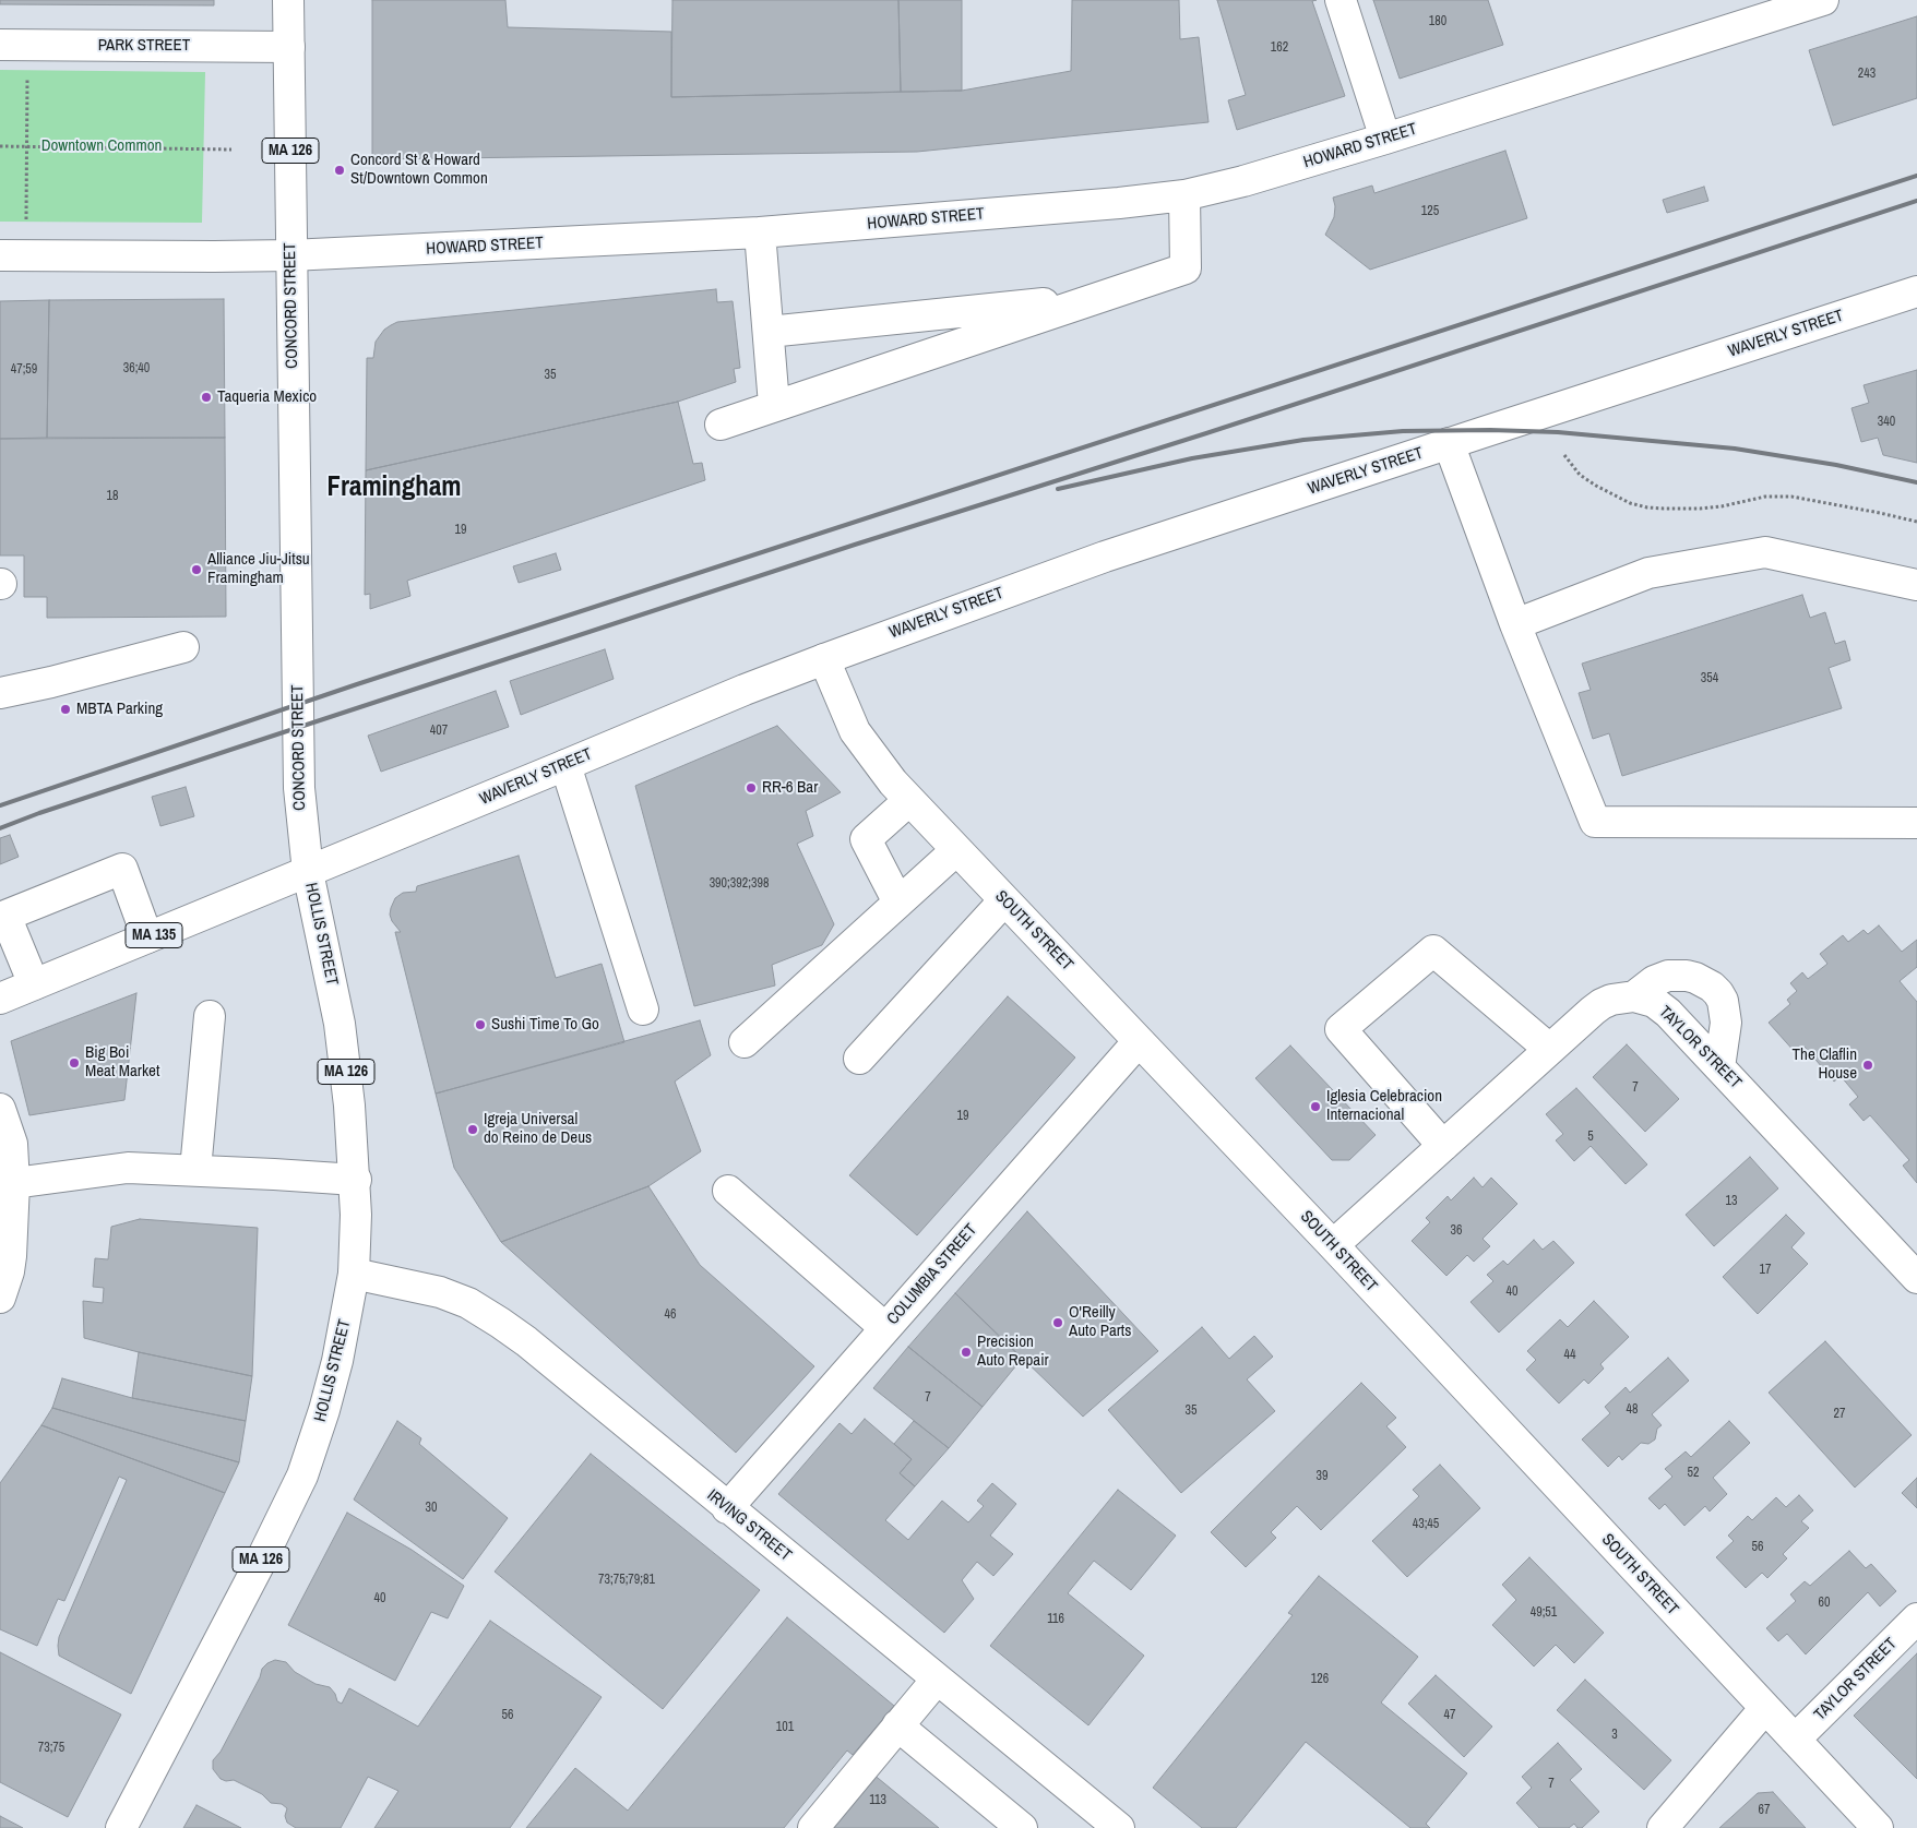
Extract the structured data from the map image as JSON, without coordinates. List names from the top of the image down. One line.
{"streets":{"street":["PARK STREET","HOWARD STREET","MA 126","CONCORD STREET","WAVERLY STREET","SOUTH STREET","HOLLIS STREET","MA 135","TAYLOR STREET","COLUMBIA STREET","IRVING STREET"]},"crossings":[["PARK STREET","CONCORD STREET"],["HOWARD STREET","CONCORD STREET"],["CONCORD STREET","WAVERLY STREET"],["CONCORD STREET","HOLLIS STREET"],["WAVERLY STREET","SOUTH STREET"],["WAVERLY STREET","HOLLIS STREET"],["SOUTH STREET","TAYLOR STREET"],["SOUTH STREET","COLUMBIA STREET"],["HOLLIS STREET","IRVING STREET"],["COLUMBIA STREET","IRVING STREET"]],"districts":["Framingham"],"parks":["Downtown Common"],"places":["Concord St & Howard St/Downtown Common","Taqueria Mexico","Alliance Jiu-Jitsu Framingham","MBTA Parking","RR-6 Bar","Sushi Time To Go","Big Boi Meat Market","The Claflin House","Iglesia Celebracion Internacional","Igreja Universal do Reino de Deus","O'Reilly Auto Parts","Precision Auto Repair"],"house_numbers":["180","162","243","125","36;40","47;59","35","340","18","19","354","407","390;392;398","7","19","5","13","36","17","40","46","44","7","48","35","27","52","39","30","43;45","56","73;75;79;81","40","60","49;51","116","126","56","47","101","3","73;75","7","113","67"]}
